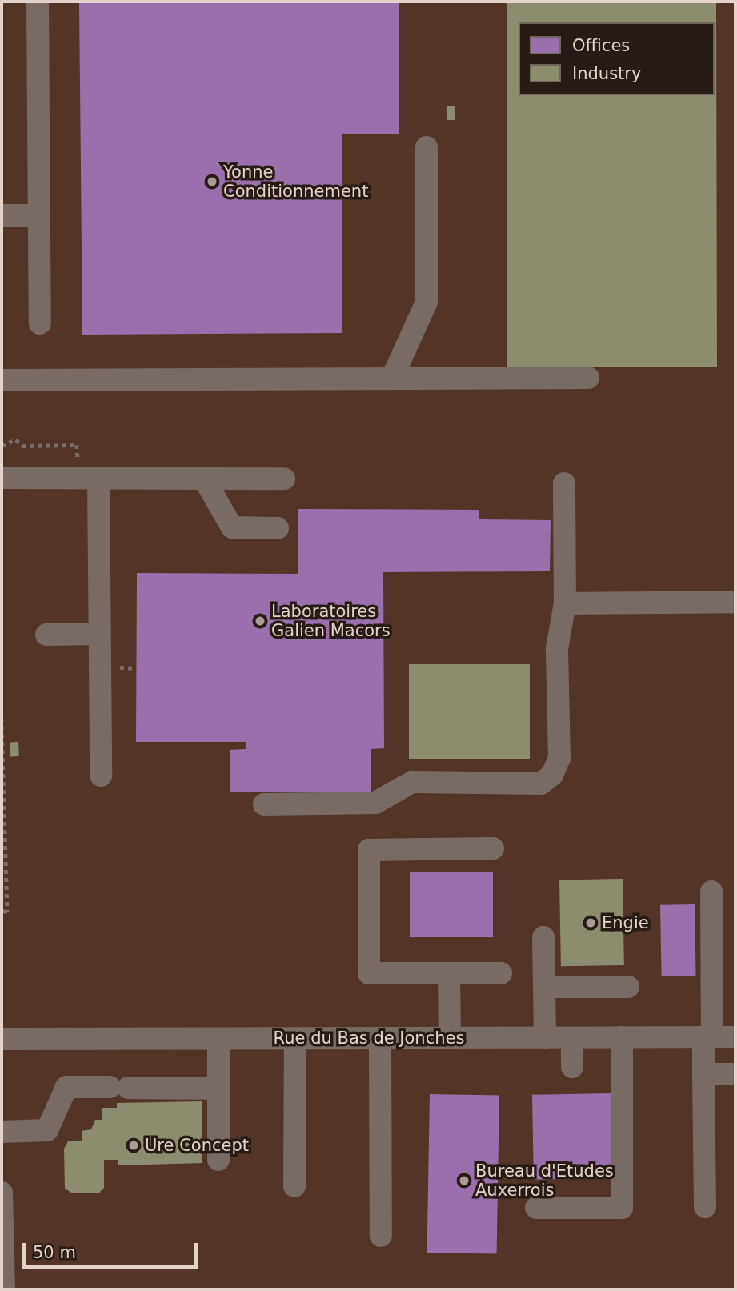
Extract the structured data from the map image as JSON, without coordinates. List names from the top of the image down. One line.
{"streets":{"street":["Rue du Bas de Jonches"]},"places":["Yonne Conditionnement","Laboratoires Galien Macors","Engie","Ure Concept","Bureau d'Etudes Auxerrois"],"legend":["Offices","Industry"],"scale_bar":"50 m"}
